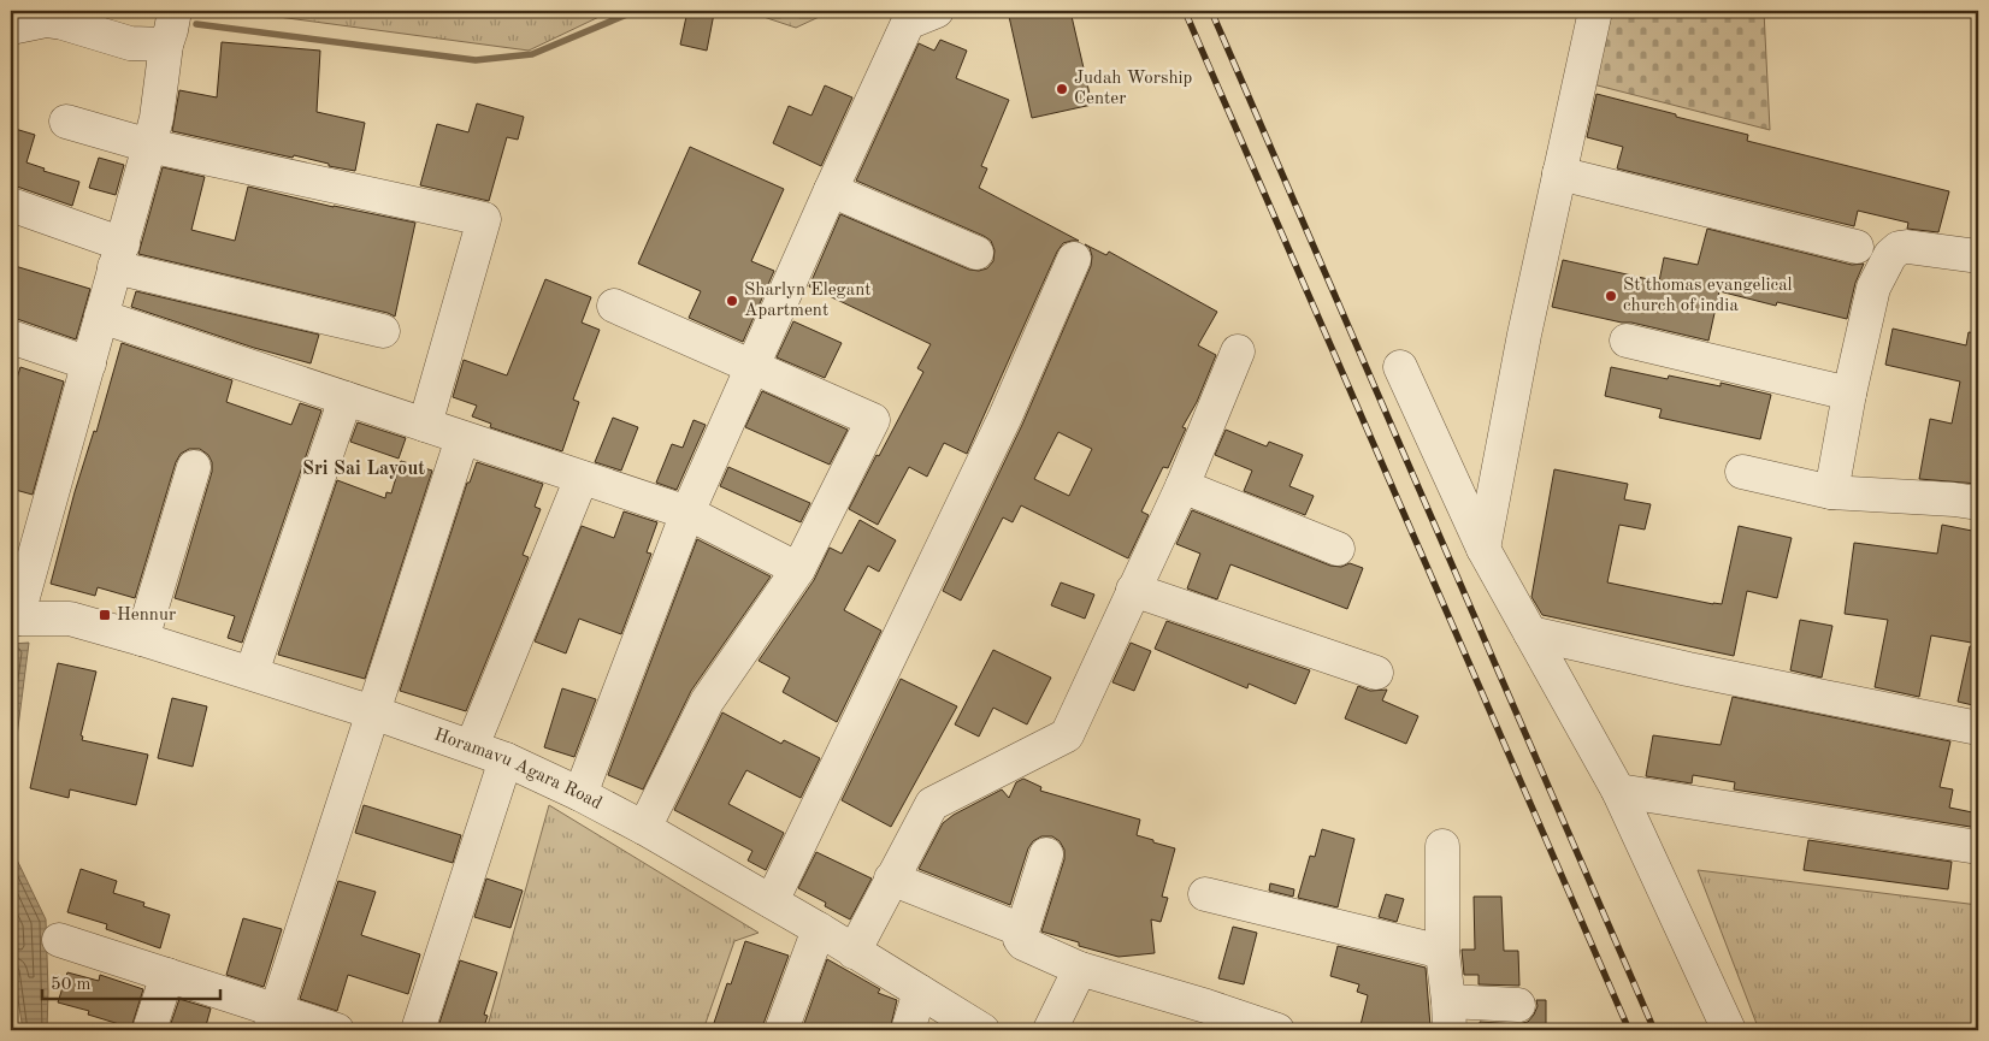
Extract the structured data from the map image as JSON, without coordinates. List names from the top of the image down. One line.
{"streets":{"street":["Horamavu Agara Road"]},"districts":["Sri Sai Layout"],"places":{"other":["Judah Worship Center","St thomas evangelical church of india","Sharlyn Elegant Apartment"],"transit":["Hennur"]},"scale_bar":"50 m"}
